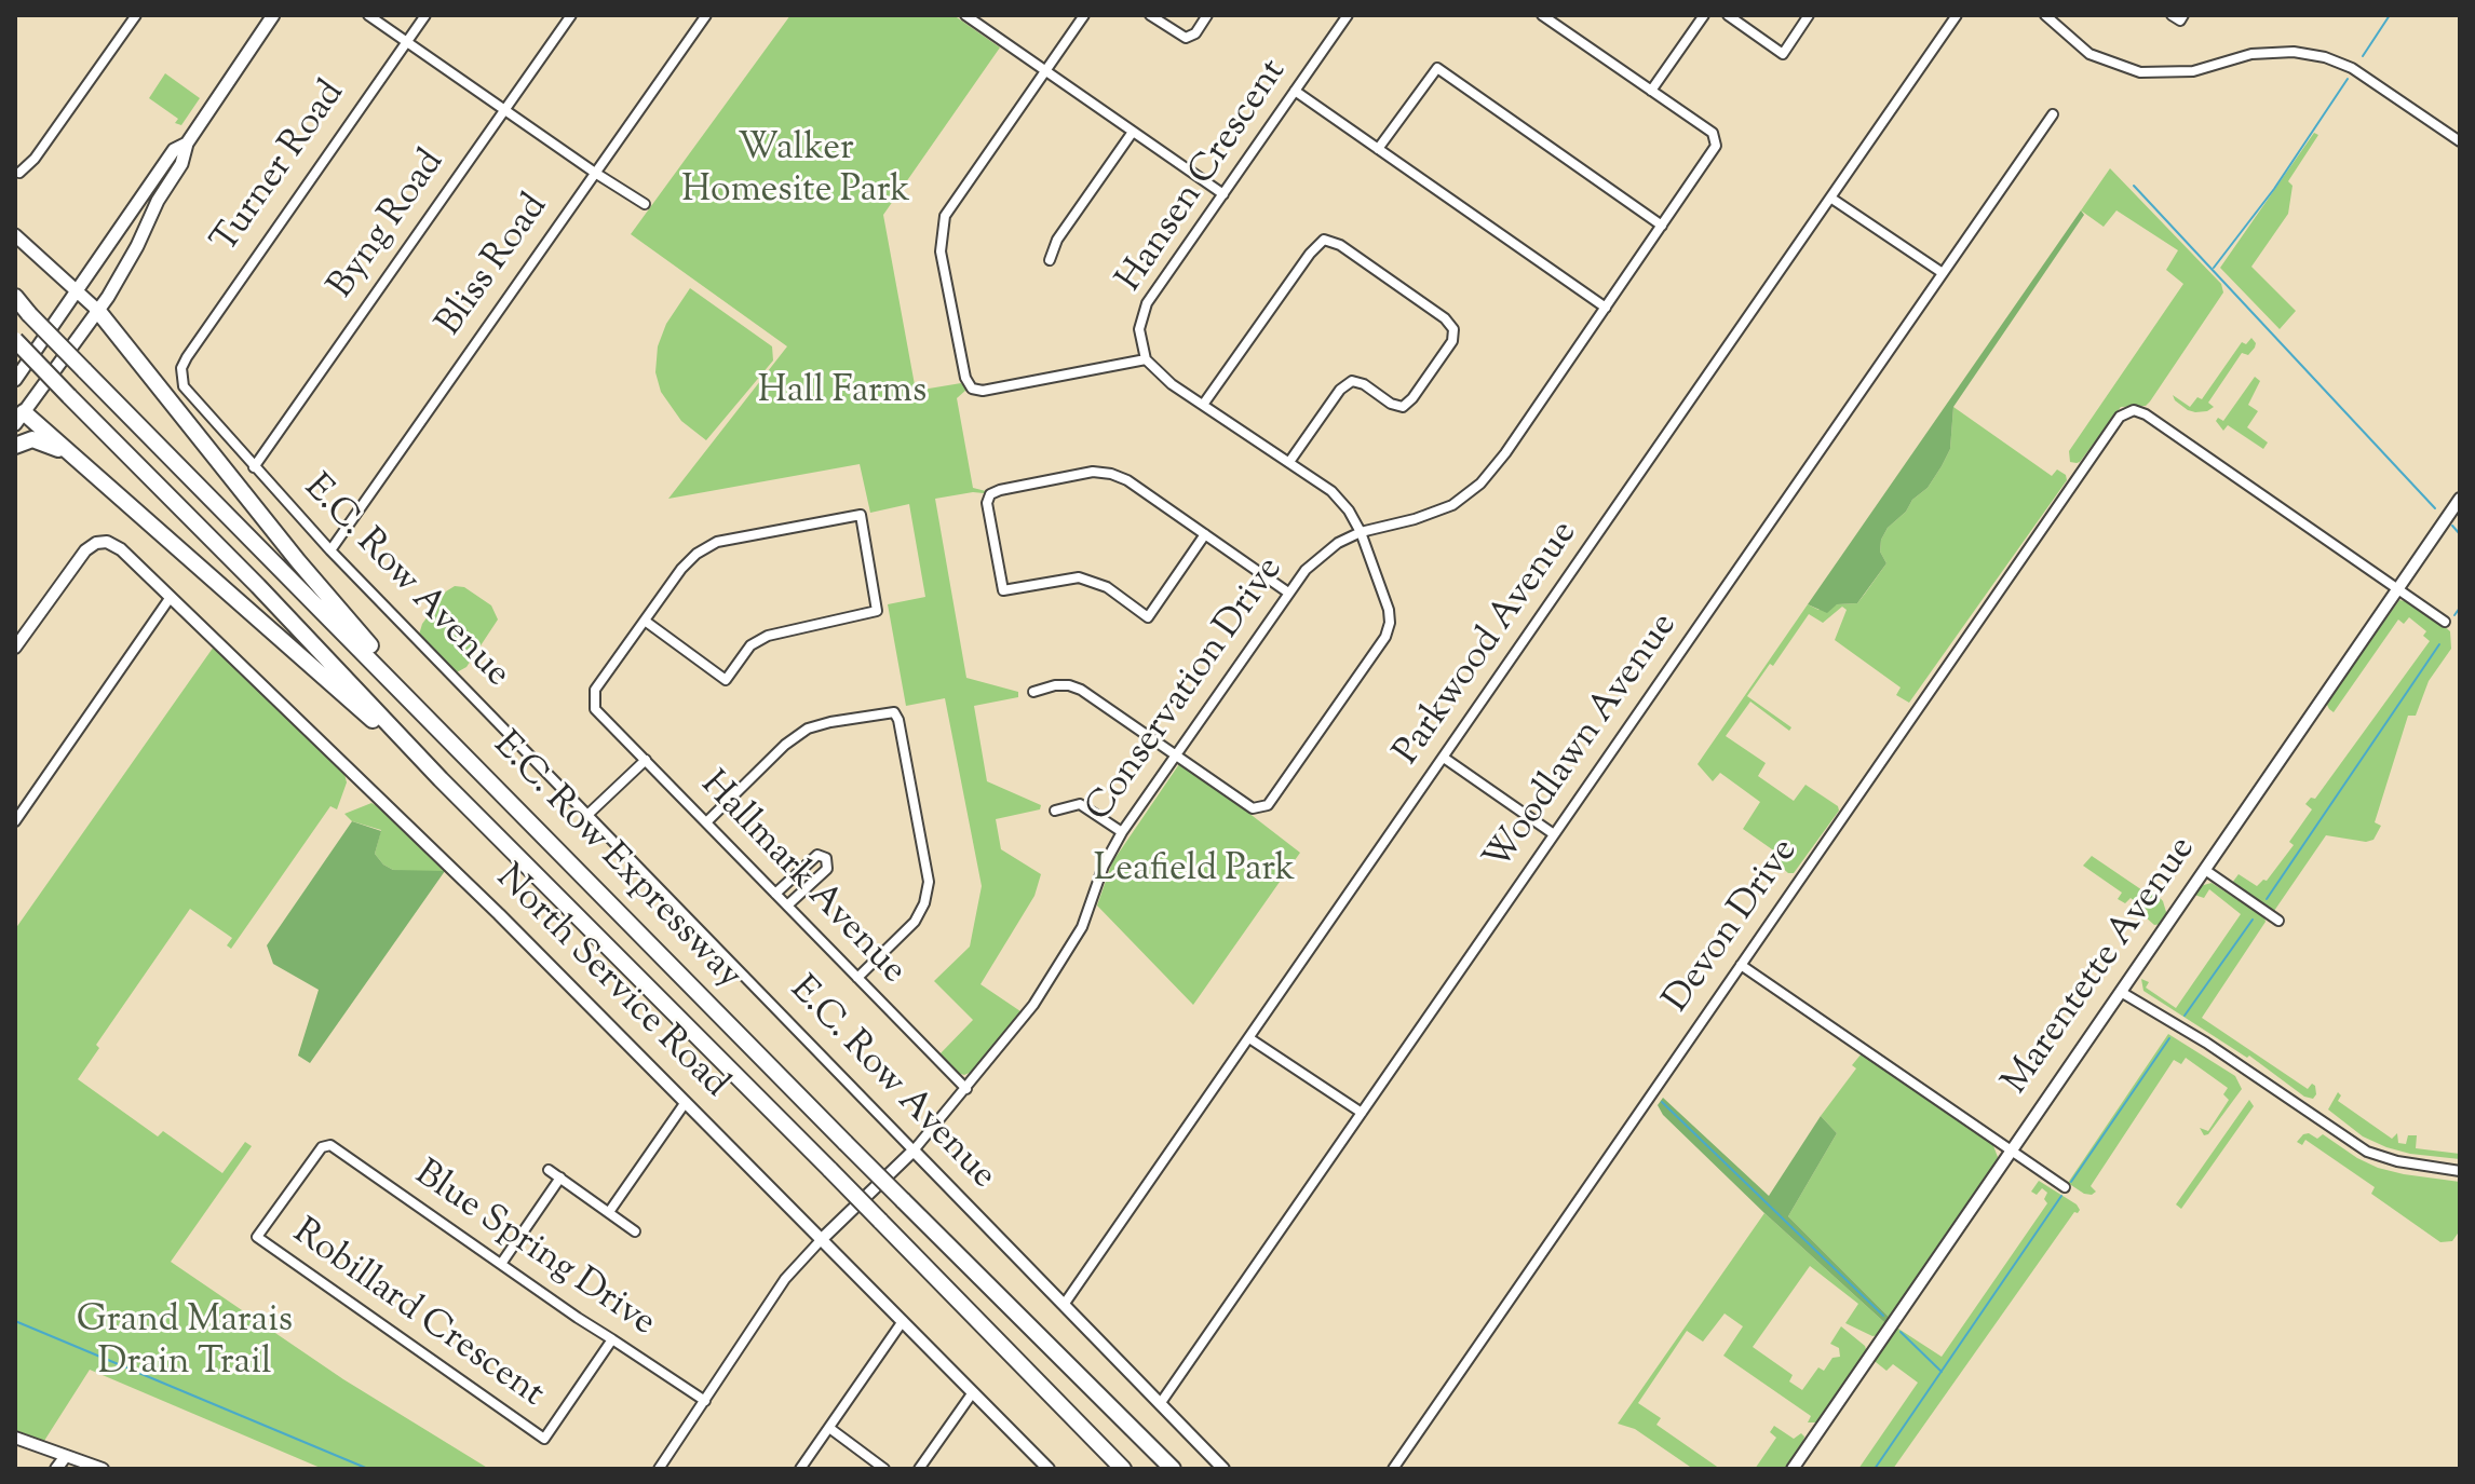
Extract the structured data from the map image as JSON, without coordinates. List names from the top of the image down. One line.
{"streets":{"highway":["E.C. Row Expressway"],"street":["Turner Road","Hansen Crescent","Byng Road","Bliss Road","E.C. Row Avenue","Parkwood Avenue","Conservation Drive","Woodlawn Avenue","Hallmark Avenue","Devon Drive","Marentette Avenue","North Service Road","Blue Spring Drive","Robillard Crescent"]},"crossings":[["Turner Road","E.C. Row Avenue"],["Byng Road","E.C. Row Avenue"],["Bliss Road","E.C. Row Avenue"],["E.C. Row Avenue","Parkwood Avenue"],["E.C. Row Avenue","Conservation Drive"],["E.C. Row Avenue","Woodlawn Avenue"],["Conservation Drive","Hallmark Avenue"],["Conservation Drive","North Service Road"],["Conservation Drive","Blue Spring Drive"],["Devon Drive","Marentette Avenue"],["Blue Spring Drive","Robillard Crescent"]],"parks":["Walker Homesite Park","Hall Farms","Leafield Park","Grand Marais Drain Trail"]}
